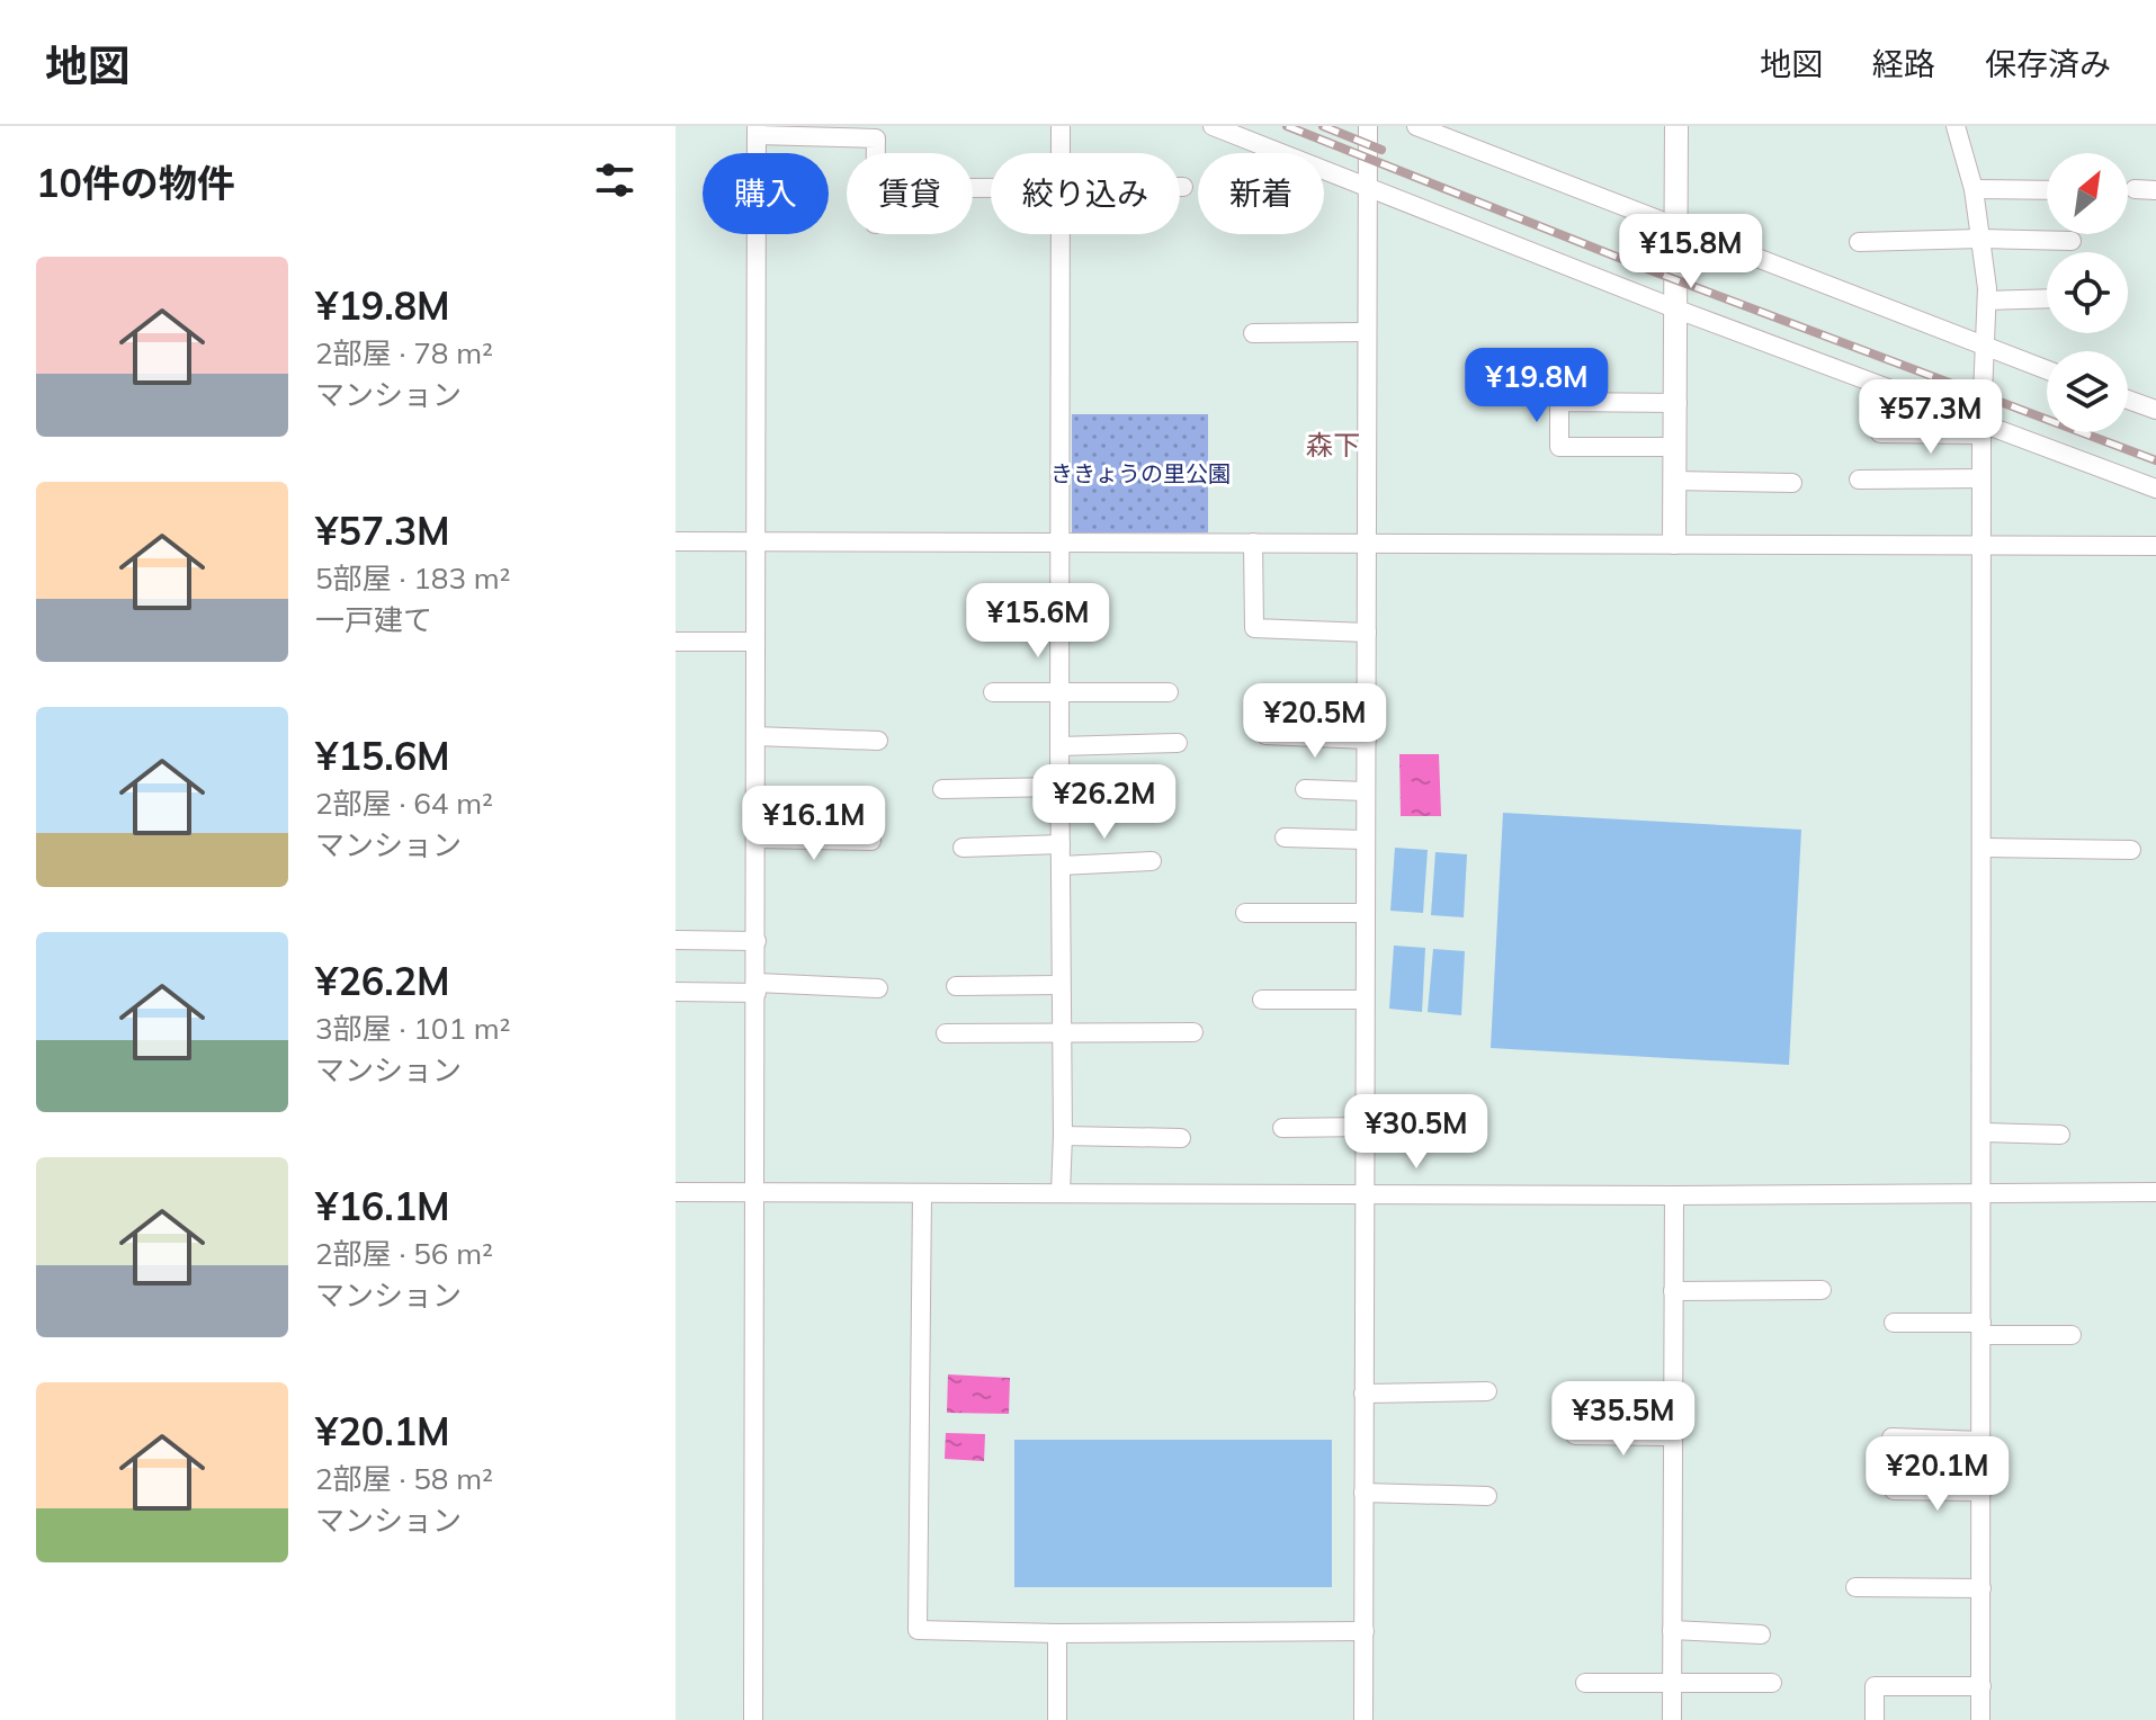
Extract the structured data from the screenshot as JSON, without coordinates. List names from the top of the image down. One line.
{"districts":["森下"],"parks":["ききょうの里公園"],"north":"top right","page":{"header":"地図","nav":["地図","経路","保存済み"],"heading":"10件の物件","chip":["購入","賃貸","絞り込み","新着"],"price":["¥15.8M","¥19.8M","¥57.3M","¥15.6M","¥20.5M","¥26.2M","¥16.1M","¥30.5M","¥35.5M","¥20.1M"],"list":[{"name":"¥19.8M","note":"2部屋 · 78 m² · マンション"},{"name":"¥57.3M","note":"5部屋 · 183 m² · 一戸建て"},{"name":"¥15.6M","note":"2部屋 · 64 m² · マンション"},{"name":"¥26.2M","note":"3部屋 · 101 m² · マンション"},{"name":"¥16.1M","note":"2部屋 · 56 m² · マンション"},{"name":"¥20.1M","note":"2部屋 · 58 m² · マンション"}]}}
